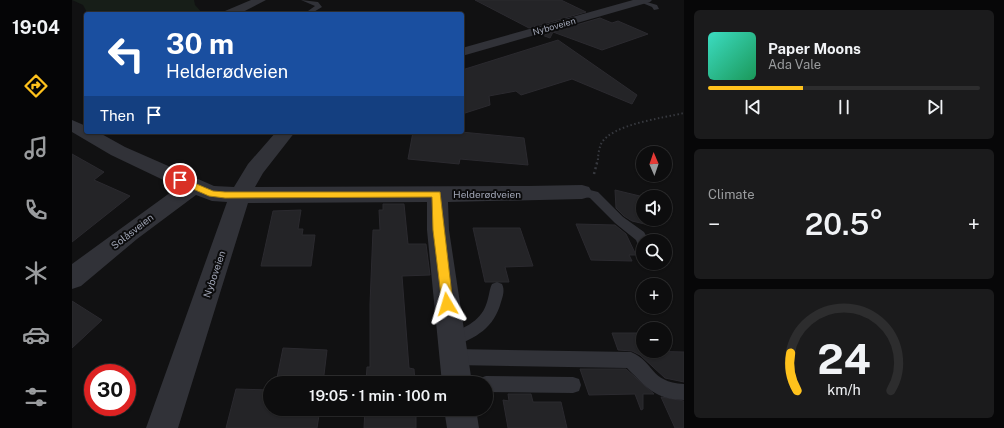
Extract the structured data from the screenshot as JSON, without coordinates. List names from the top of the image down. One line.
{"streets":{"street":["Nyboveien","Helderødveien","Solåsveien"]},"crossings":[["Nyboveien","Helderødveien"],["Helderødveien","Solåsveien"]],"north":"top","page":{"tabs":"19:04","turn":["30 m","Helderødveien"],"song":["Paper Moons","Ada Vale"],"then":"Then","map_buttons":["+","−"],"tile":"Climate","heat":["−","20.5°","+"],"limit":"30","trip":"19:05 · 1 min · 100 m","gauge":["24","km/h"]}}
